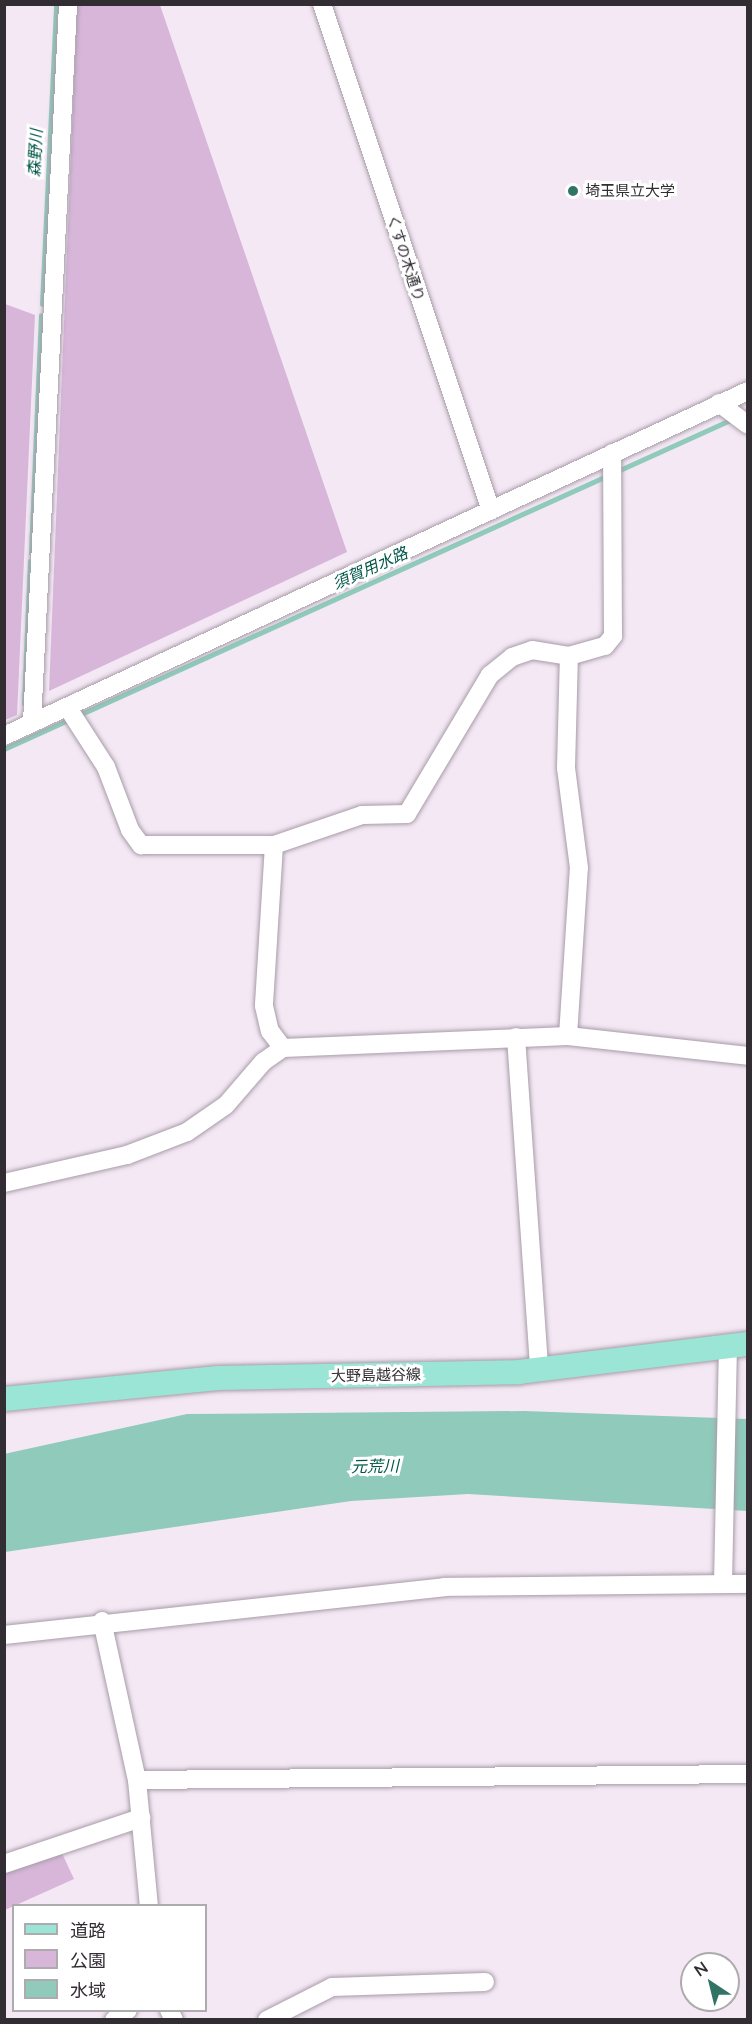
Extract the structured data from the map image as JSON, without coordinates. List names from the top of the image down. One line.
{"streets":{"main road":["大野島越谷線"],"street":["くすの木通り"]},"water":["森野川","須賀用水路","元荒川"],"places":["埼玉県立大学"],"legend":["道路","公園","水域"],"north":"top left"}
